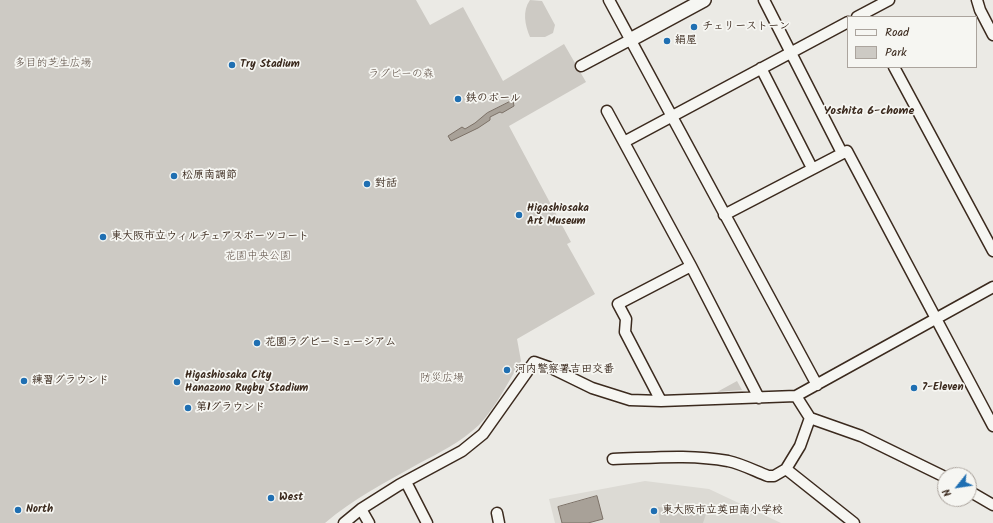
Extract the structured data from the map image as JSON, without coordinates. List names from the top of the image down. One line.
{"districts":["Yoshita 6-chome"],"parks":["多目的芝生広場","ラグビーの森","花園中央公園","防災広場"],"places":["チェリーストーン","絹屋","Try Stadium","鉄のボール","松原南調節","對話","Higashiosaka Art Museum","東大阪市立ウィルチェアスポーツコート","花園ラグビーミュージアム","河内警察署吉田交番","練習グラウンド","Higashiosaka City Hanazono Rugby Stadium","7-Eleven","第1グラウンド","West","North","東大阪市立英田南小学校"],"legend":["Road","Park"],"north":"bottom left"}
